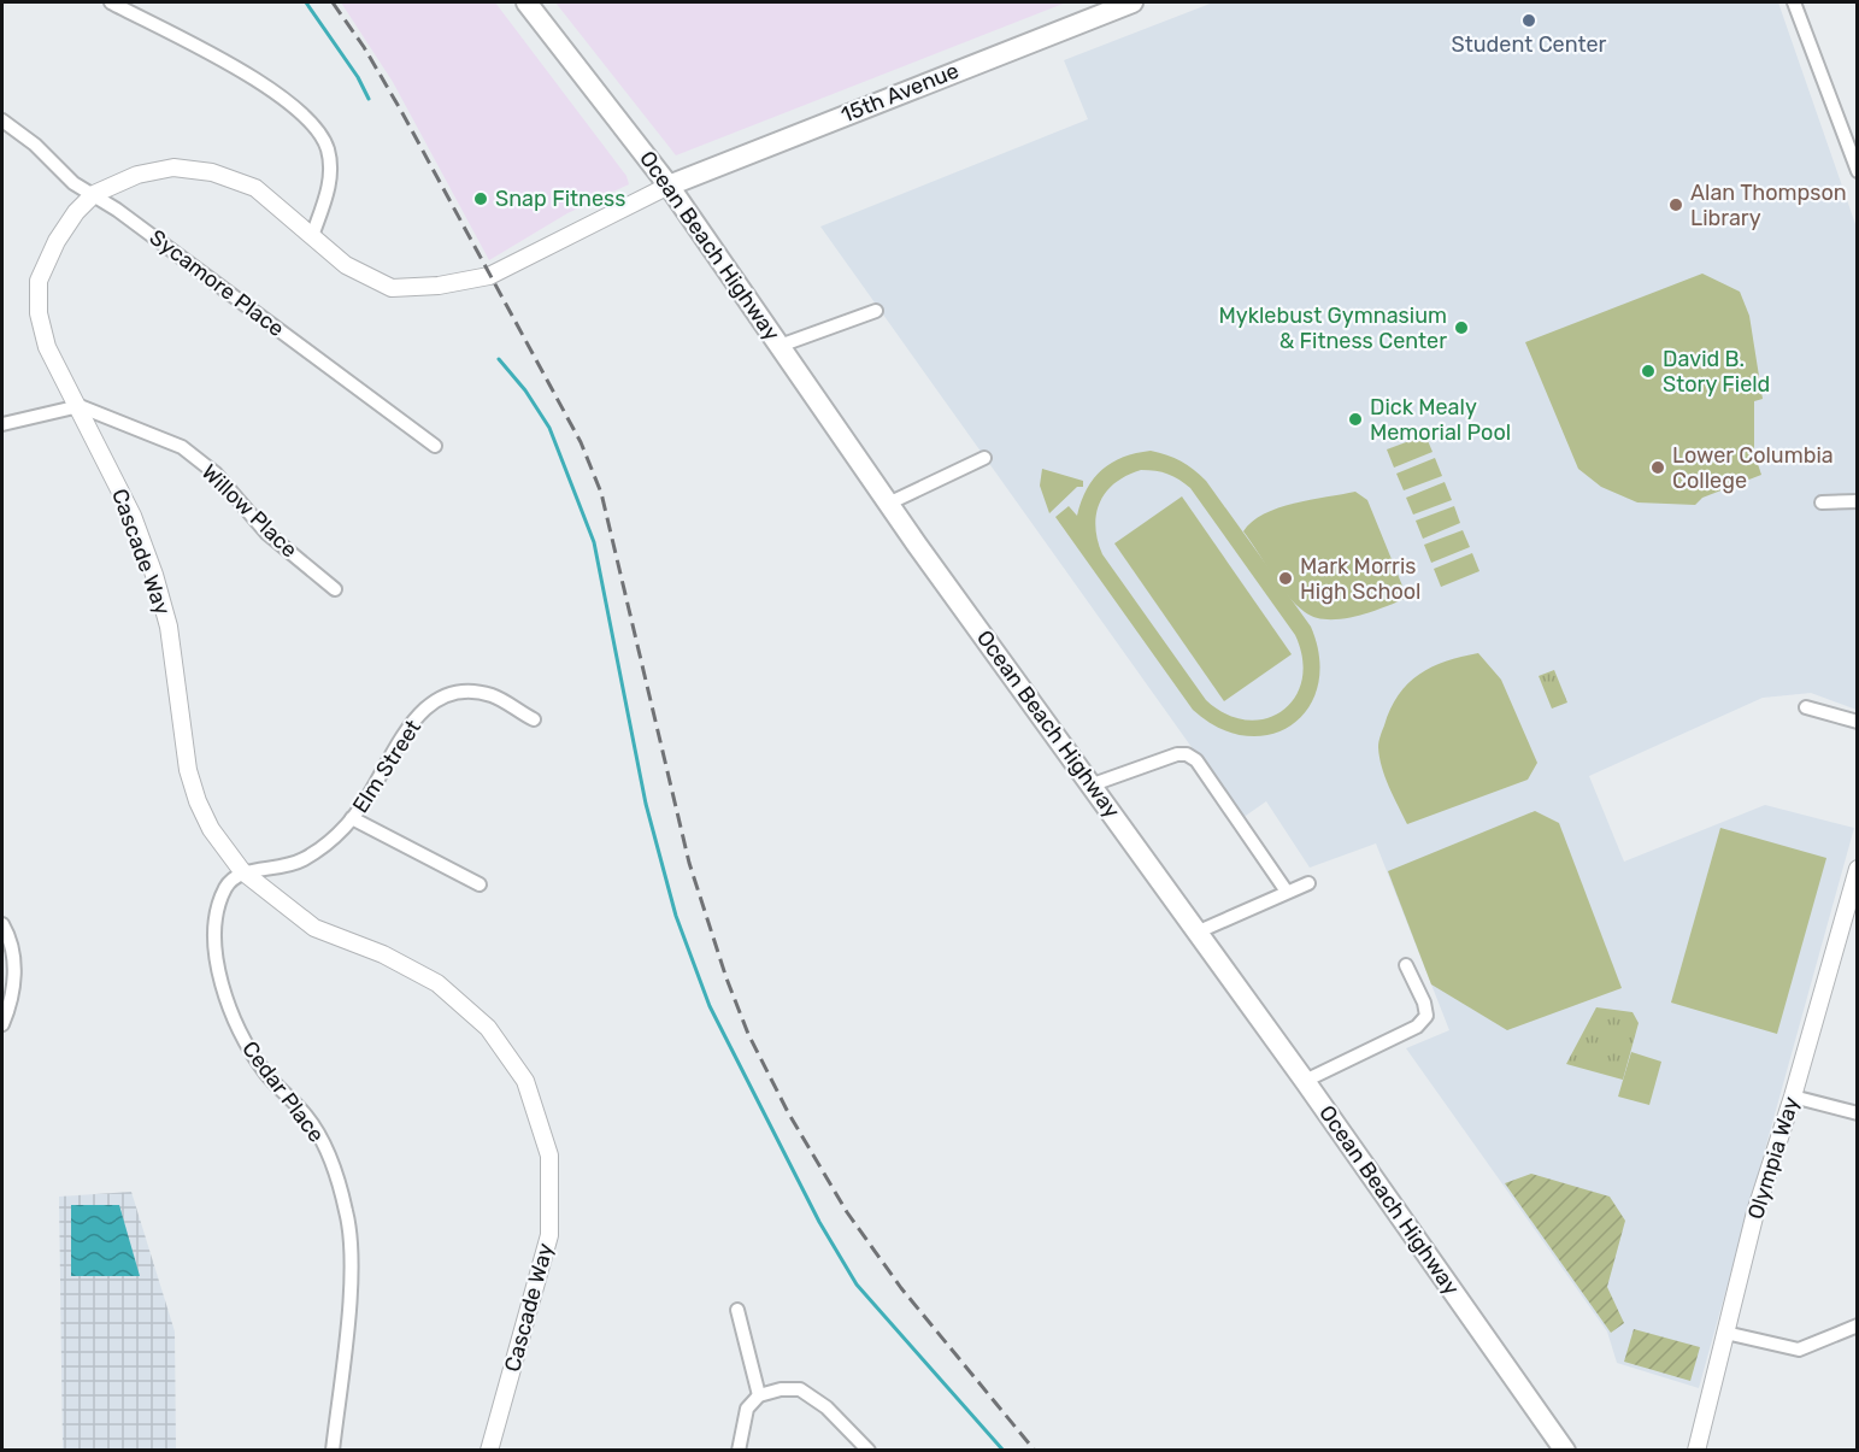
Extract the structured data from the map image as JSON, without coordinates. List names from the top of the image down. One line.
{"streets":{"main road":["15th Avenue","Ocean Beach Highway"],"street":["Sycamore Place","Willow Place","Cascade Way","Elm Street","Cedar Place","Olympia Way"]},"crossings":[["15th Avenue","Ocean Beach Highway"],["15th Avenue","Cascade Way"],["Ocean Beach Highway","Cascade Way"],["Sycamore Place","Cascade Way"],["Willow Place","Cascade Way"],["Cascade Way","Elm Street"],["Cascade Way","Cedar Place"],["Elm Street","Cedar Place"]],"places":["Student Center","Snap Fitness","Alan Thompson Library","Myklebust Gymnasium & Fitness Center","David B. Story Field","Dick Mealy Memorial Pool","Lower Columbia College","Mark Morris High School"]}
